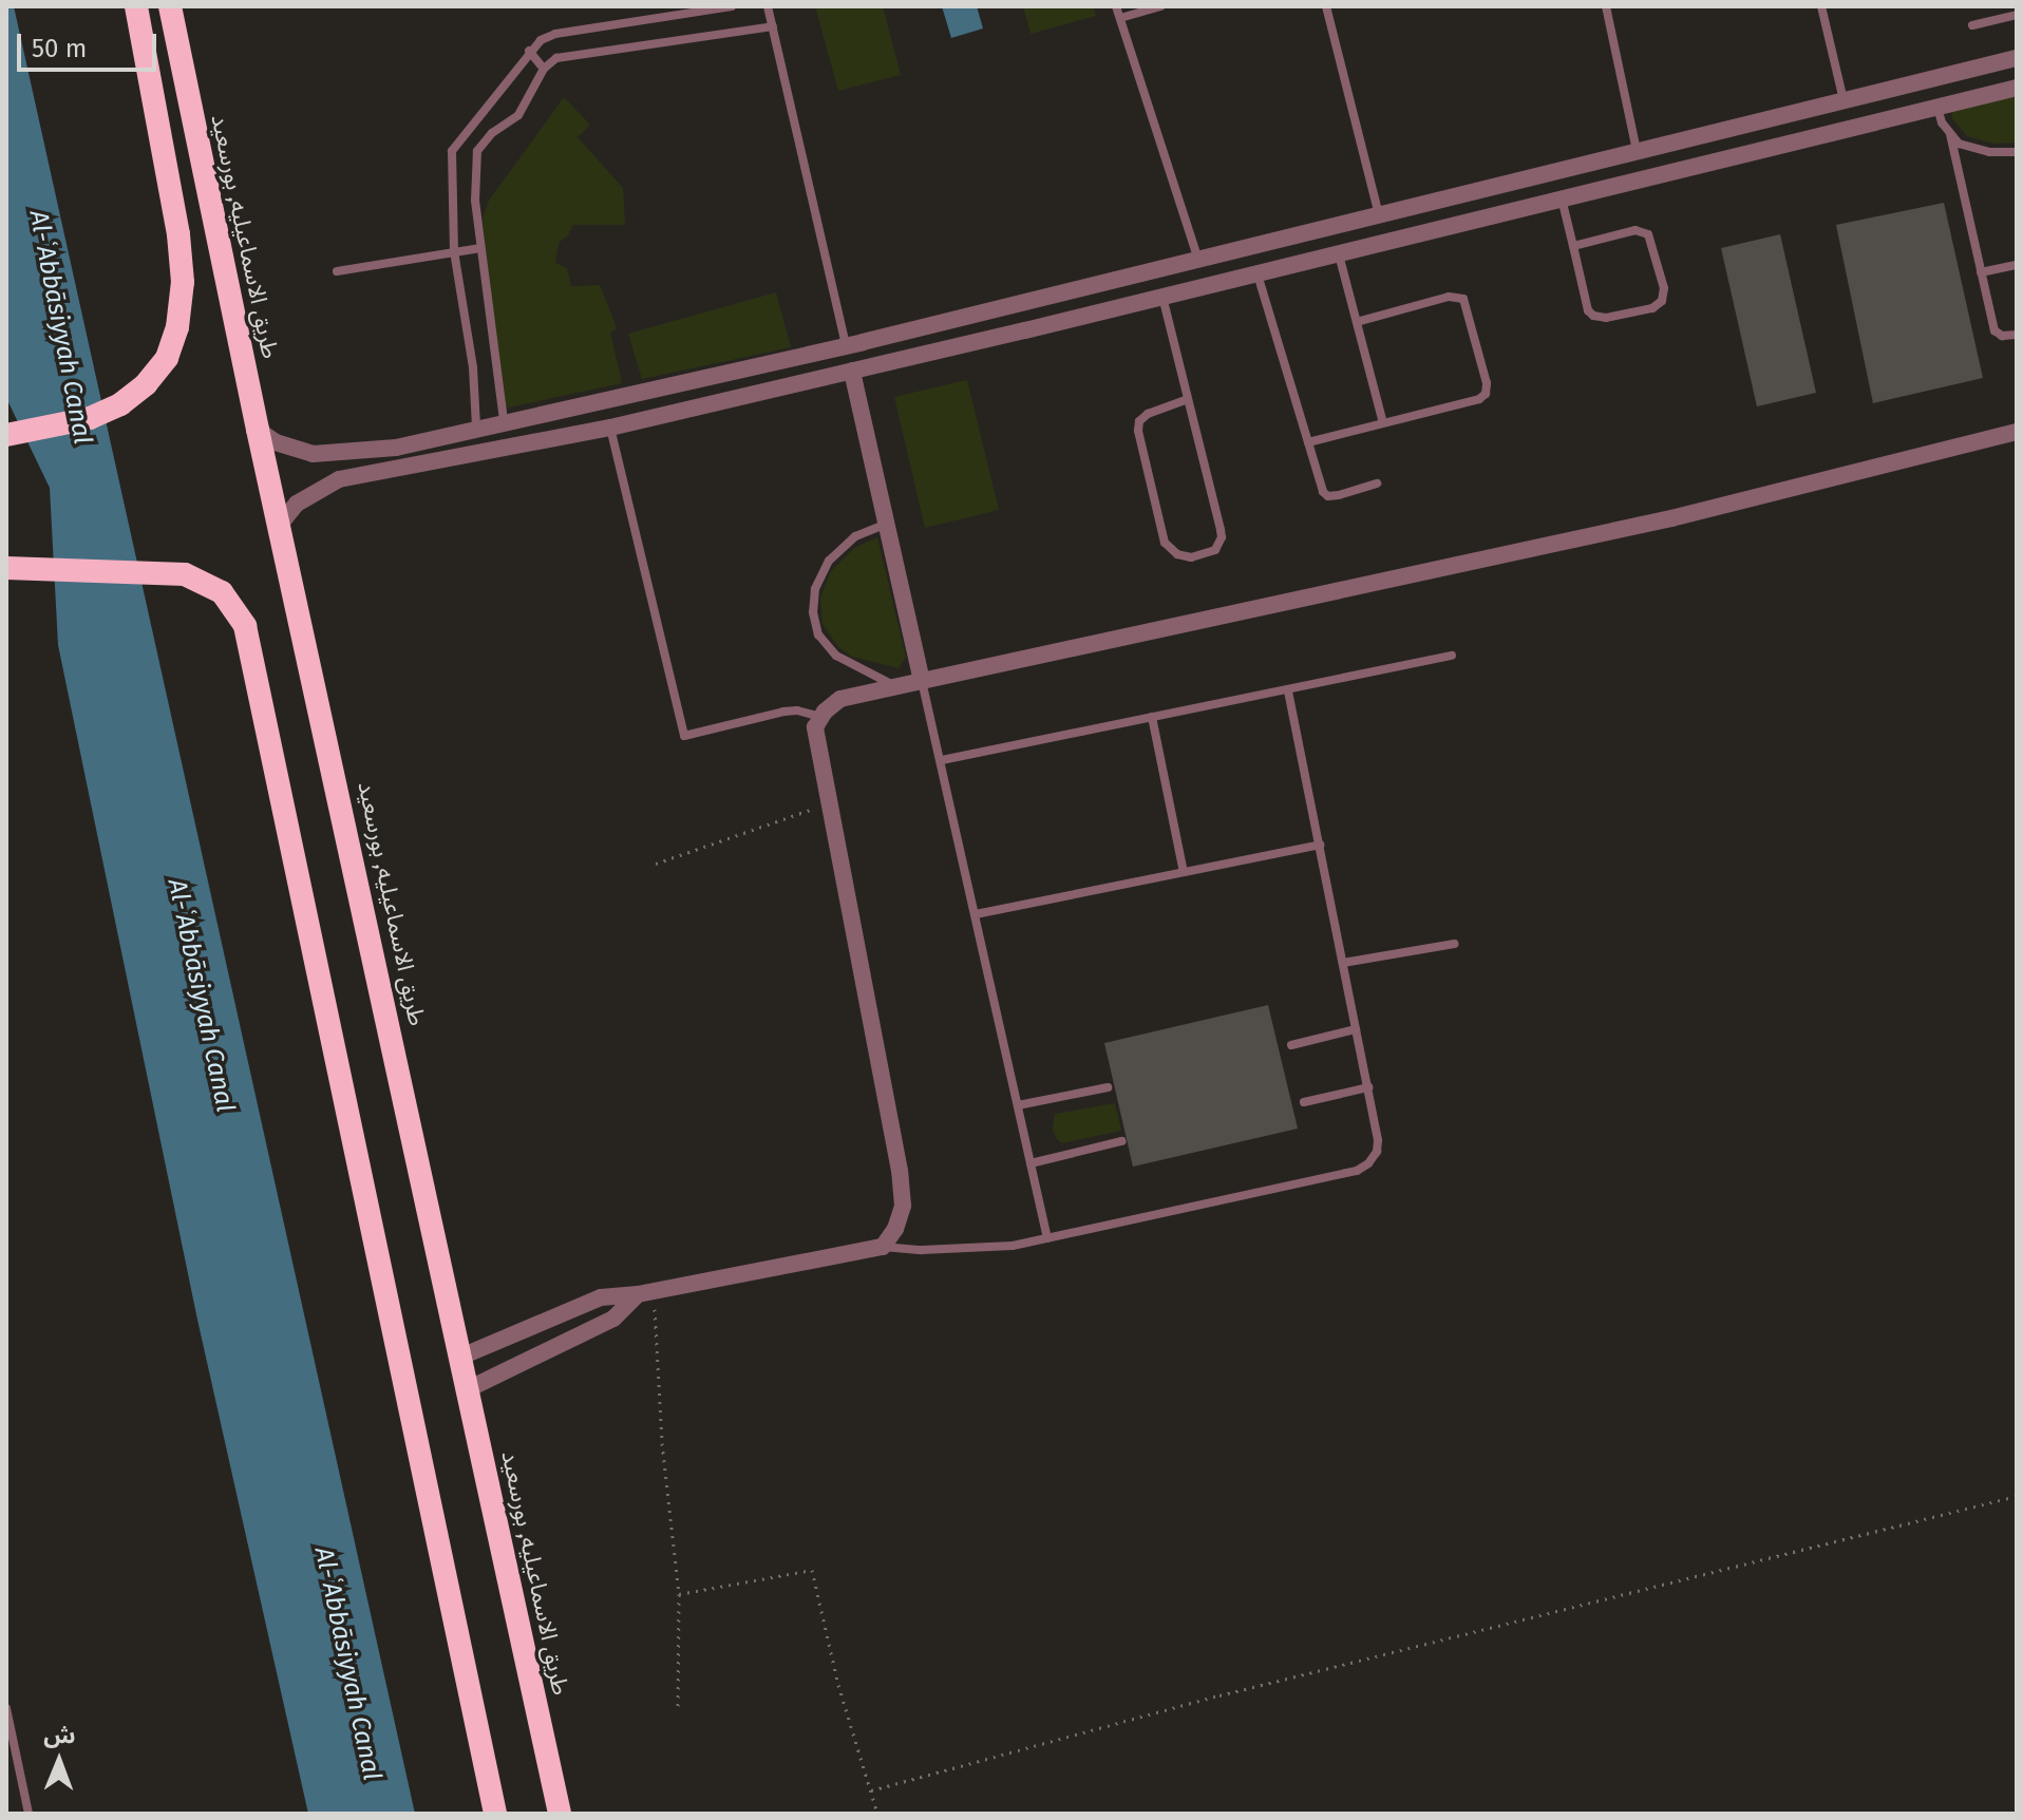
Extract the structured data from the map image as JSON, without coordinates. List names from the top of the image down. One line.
{"streets":{"highway":["طريق الاسماعيليه, بورسعيد"]},"water":["Al-ʿAbbāsiyyah Canal"],"scale_bar":"50 m","north":"top"}
